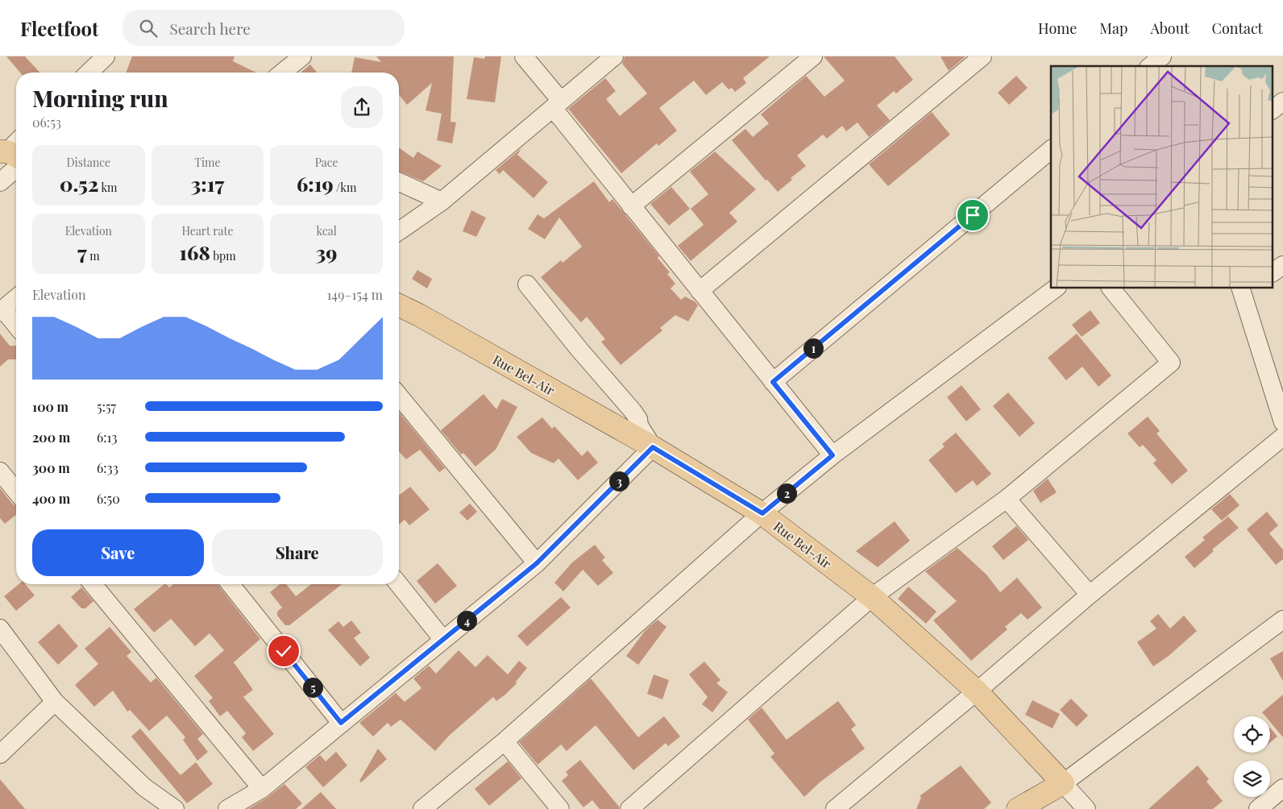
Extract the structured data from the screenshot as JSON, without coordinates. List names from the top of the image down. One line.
{"streets":{"main road":["Rue Bel-Air"]},"page":{"header":"Fleetfoot","search":"Search here","nav":["Home","Map","About","Contact"],"heading":["Morning run","06:53"],"stats":[["Distance","0.52 km"],["Time","3:17"],["Pace","6:19 /km"],["Elevation","7 m"],["Heart rate","168 bpm"],["kcal","39"]],"chart":["Elevation","149–154 m"],"pins":["1","3","2","4","5"],"list":[{"name":"100 m","note":"5:57"},{"name":"200 m","note":"6:13"},{"name":"300 m","note":"6:33"},{"name":"400 m","note":"6:50"}],"buttons":["Save","Share"]}}
